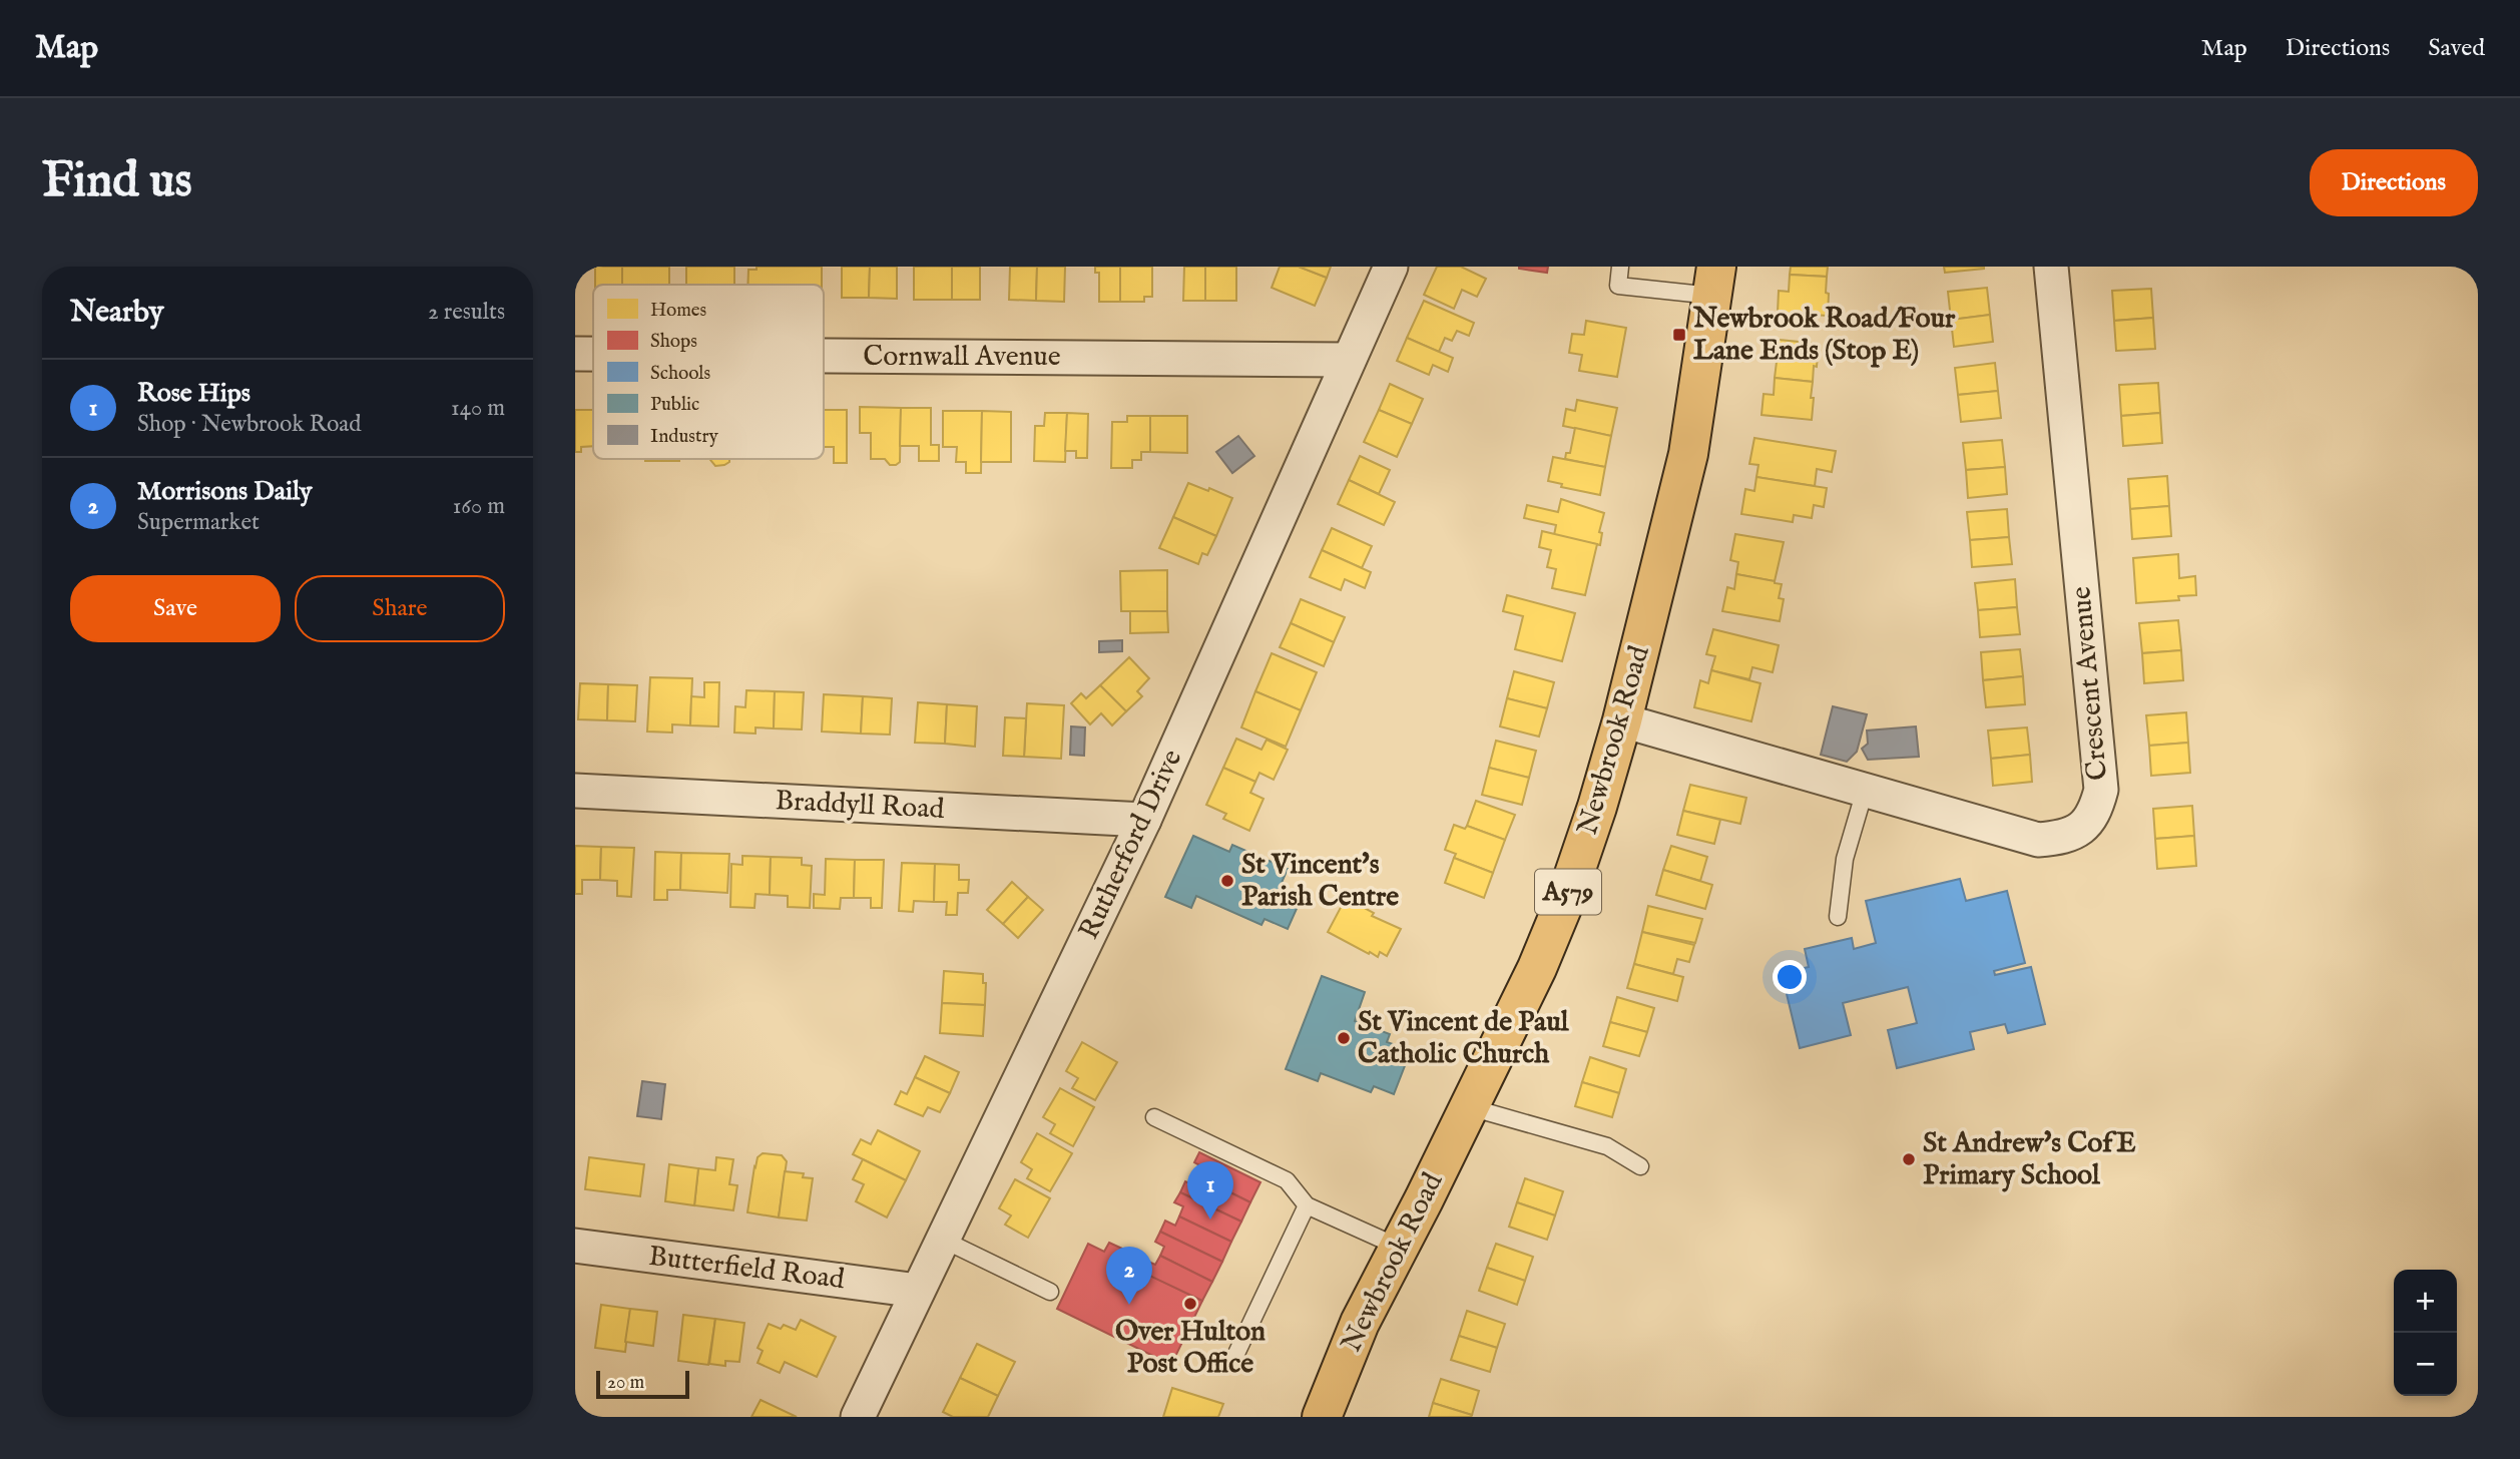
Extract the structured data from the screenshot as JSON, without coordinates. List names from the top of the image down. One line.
{"streets":{"highway":["Newbrook Road","A579"],"street":["Cornwall Avenue","Crescent Avenue","Braddyll Road","Rutherford Drive","Butterfield Road"]},"crossings":[["Cornwall Avenue","Rutherford Drive"],["Crescent Avenue","Newbrook Road"],["Braddyll Road","Rutherford Drive"],["Rutherford Drive","Butterfield Road"]],"places":{"transit":["Newbrook Road/Four Lane Ends (Stop E)"],"other":["St Vincent's Parish Centre","St Vincent de Paul Catholic Church","St Andrew's CofE Primary School","Over Hulton Post Office"]},"legend":["Homes","Shops","Schools","Public","Industry"],"scale_bar":"20 m","page":{"header":"Map","nav":["Map","Directions","Saved"],"buttons":["Directions",["Save","Share"]],"title":"Find us","heading":["Nearby","2 results"],"list":[{"mark":"1","name":"Rose Hips","note":"Shop · Newbrook Road","value":"140 m"},{"mark":"2","name":"Morrisons Daily","note":"Supermarket","value":"160 m"}],"pins":["1","2"],"map_buttons":["+","−"],"scale":"20 m"}}
